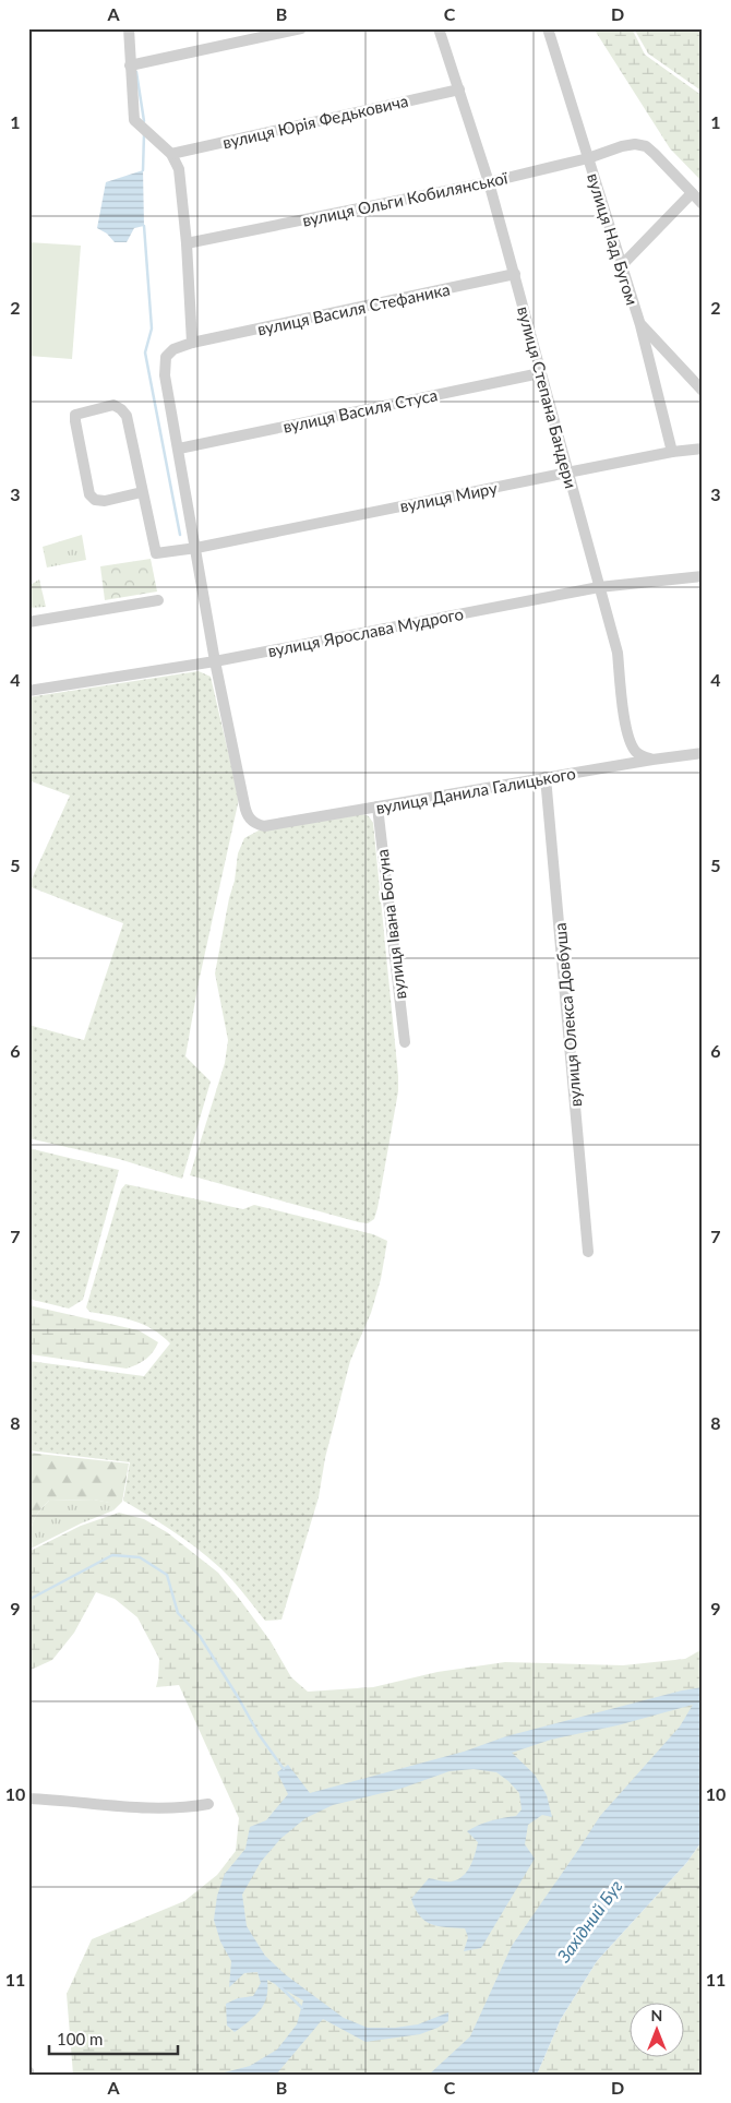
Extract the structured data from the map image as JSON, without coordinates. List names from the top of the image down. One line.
{"streets":{"street":["вулиця Юрія Федьковича","вулиця Ольги Кобилянської","вулиця Над Бугом","вулиця Василя Стефаника","вулиця Степана Бандери","вулиця Василя Стуса","вулиця Миру","вулиця Ярослава Мудрого","вулиця Данила Галицького","вулиця Івана Богуна","вулиця Олекса Довбуша"]},"crossings":[["вулиця Юрія Федьковича","вулиця Степана Бандери"],["вулиця Ольги Кобилянської","вулиця Над Бугом"],["вулиця Ольги Кобилянської","вулиця Степана Бандери"],["вулиця Над Бугом","вулиця Миру"],["вулиця Василя Стефаника","вулиця Степана Бандери"],["вулиця Василя Стефаника","вулиця Василя Стуса"],["вулиця Степана Бандери","вулиця Василя Стуса"],["вулиця Степана Бандери","вулиця Миру"],["вулиця Степана Бандери","вулиця Ярослава Мудрого"],["вулиця Степана Бандери","вулиця Данила Галицького"],["вулиця Ярослава Мудрого","вулиця Данила Галицького"],["вулиця Данила Галицького","вулиця Івана Богуна"],["вулиця Данила Галицького","вулиця Олекса Довбуша"]],"water":["Західний Буг"],"scale_bar":"100 m","north":"top","grid":{"columns":["A","B","C","D"],"rows":["1","2","3","4","5","6","7","8","9","10","11"]}}
